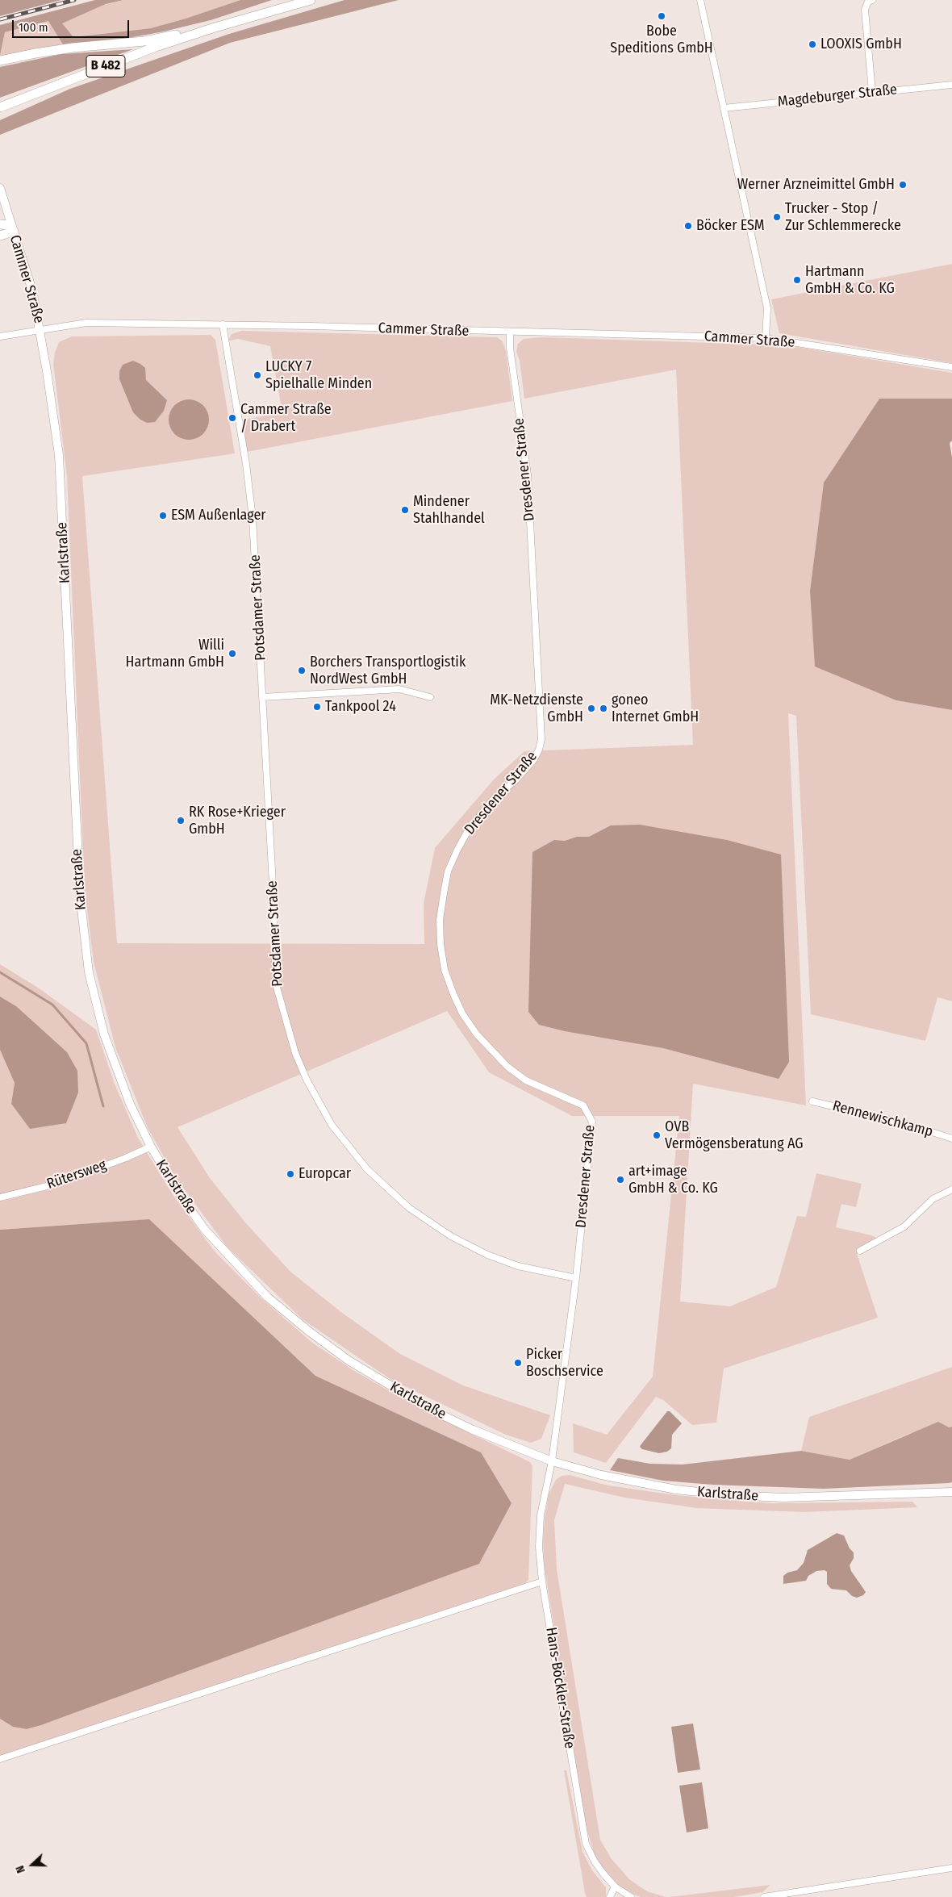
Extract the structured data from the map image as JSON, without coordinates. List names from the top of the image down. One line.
{"streets":{"main road":["B 482"],"street":["Magdeburger Straße","Cammer Straße","Dresdener Straße","Karlstraße","Potsdamer Straße","Rennewischkamp","Rütersweg","Hans-Böckler-Straße"]},"crossings":[["Cammer Straße","Dresdener Straße"],["Cammer Straße","Karlstraße"],["Cammer Straße","Potsdamer Straße"],["Dresdener Straße","Potsdamer Straße"],["Karlstraße","Rütersweg"],["Karlstraße","Hans-Böckler-Straße"]],"places":["Bobe Speditions GmbH","LOOXIS GmbH","Werner Arzneimittel GmbH","Trucker - Stop / Zur Schlemmerecke","Böcker ESM","Hartmann GmbH & Co. KG","LUCKY 7 Spielhalle Minden","Cammer Straße / Drabert","Mindener Stahlhandel","ESM Außenlager","Willi Hartmann GmbH","Borchers Transportlogistik NordWest GmbH","Tankpool 24","MK-Netzdienste GmbH","goneo Internet GmbH","RK Rose+Krieger GmbH","OVB Vermögensberatung AG","Europcar","art+image GmbH & Co. KG","Picker Boschservice"],"scale_bar":"100 m","north":"left"}
